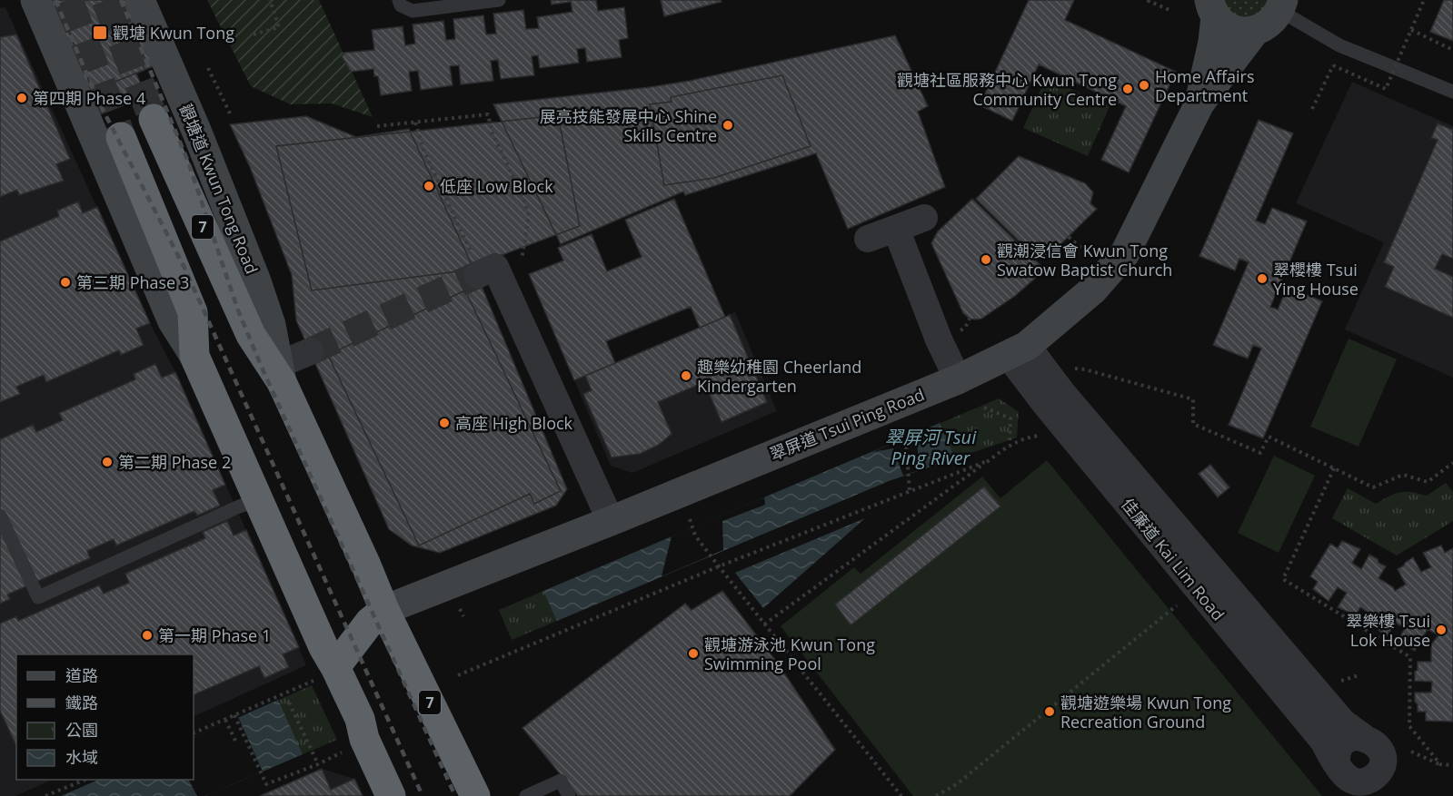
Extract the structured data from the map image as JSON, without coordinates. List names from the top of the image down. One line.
{"streets":{"highway":["觀塘道 Kwun Tong Road","7"],"street":["翠屏道 Tsui Ping Road","佳廉道 Kai Lim Road"]},"crossings":[["觀塘道 Kwun Tong Road","7"],["觀塘道 Kwun Tong Road","翠屏道 Tsui Ping Road"],["7","翠屏道 Tsui Ping Road"],["翠屏道 Tsui Ping Road","佳廉道 Kai Lim Road"]],"water":["翠屏河 Tsui Ping River"],"places":{"transit":["觀塘 Kwun Tong"],"other":["Home Affairs Department","觀塘社區服務中心 Kwun Tong Community Centre","第四期 Phase 4","展亮技能發展中心 Shine Skills Centre","低座 Low Block","觀潮浸信會 Kwun Tong Swatow Baptist Church","翠櫻樓 Tsui Ying House","第三期 Phase 3","趣樂幼稚園 Cheerland Kindergarten","高座 High Block","第二期 Phase 2","翠樂樓 Tsui Lok House","第一期 Phase 1","觀塘游泳池 Kwun Tong Swimming Pool","觀塘遊樂場 Kwun Tong Recreation Ground"]},"legend":["道路","鐵路","公園","水域"]}
